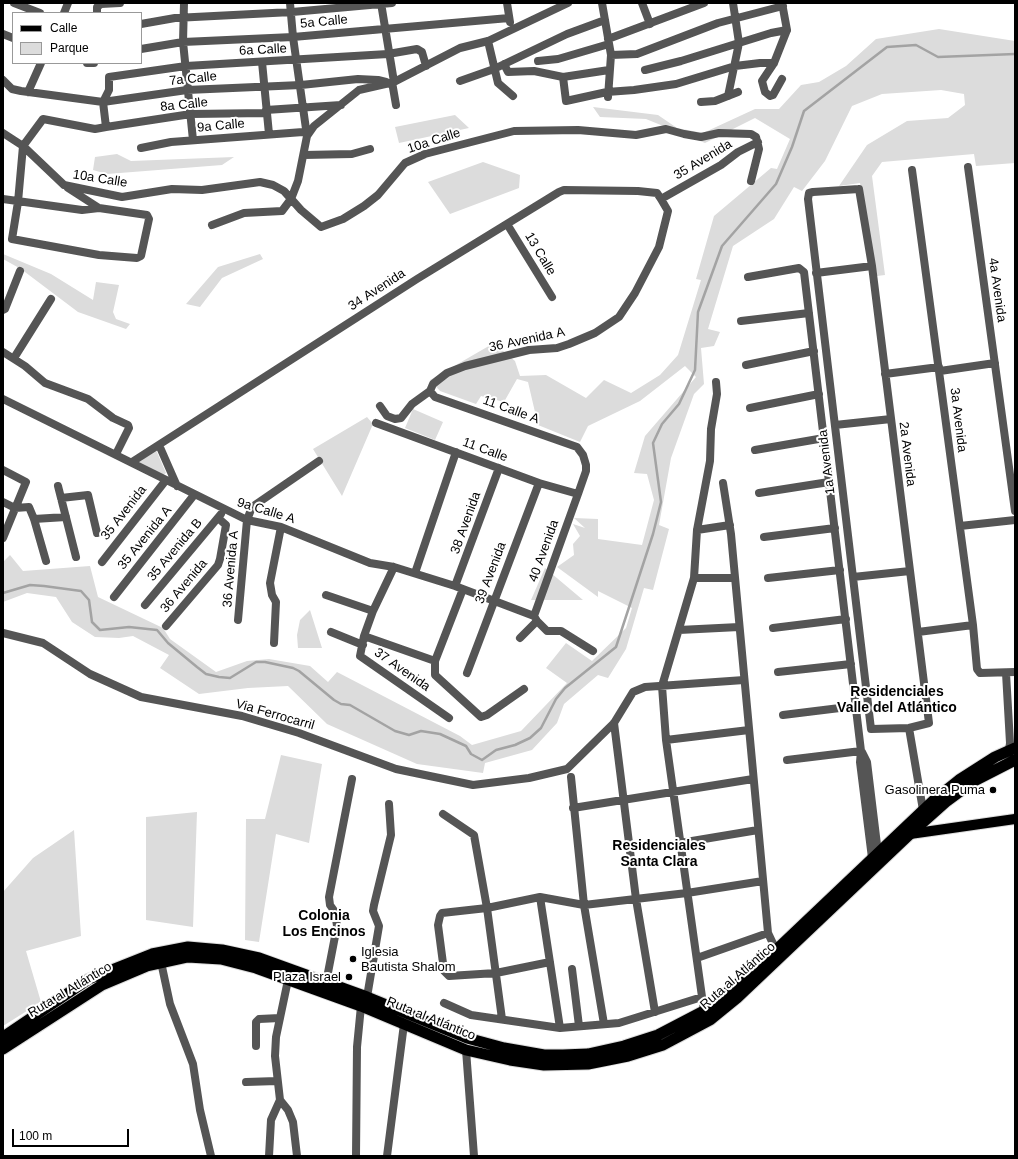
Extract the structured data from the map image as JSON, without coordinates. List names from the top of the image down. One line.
{"streets":{"highway":["Ruta al Atlántico"],"street":["5a Calle","6a Calle","7a Calle","8a Calle","9a Calle","10a Calle","35 Avenida","13 Calle","34 Avenida","4a Avenida","36 Avenida A","11 Calle A","3a Avenida","11 Calle","2a Avenida","1a Avenida","9a Calle A","38 Avenida","35 Avenida A","35 Avenida B","40 Avenida","39 Avenida","36 Avenida","37 Avenida","Via Ferrocarril"]},"crossings":[["6a Calle","7a Calle"],["8a Calle","10a Calle"],["10a Calle","35 Avenida"],["35 Avenida","34 Avenida"],["35 Avenida","36 Avenida A"],["35 Avenida","9a Calle A"],["13 Calle","34 Avenida"],["34 Avenida","36 Avenida A"],["34 Avenida","9a Calle A"],["36 Avenida A","11 Calle A"],["36 Avenida A","9a Calle A"],["11 Calle A","11 Calle"],["11 Calle A","40 Avenida"],["11 Calle","38 Avenida"],["11 Calle","40 Avenida"],["11 Calle","39 Avenida"],["2a Avenida","1a Avenida"],["9a Calle A","38 Avenida"],["9a Calle A","35 Avenida A"],["9a Calle A","35 Avenida B"],["9a Calle A","40 Avenida"],["9a Calle A","39 Avenida"],["9a Calle A","37 Avenida"],["35 Avenida B","36 Avenida"]],"districts":["Residenciales Valle del Atlántico","Residenciales Santa Clara","Colonia Los Encinos"],"places":["Gasolinera Puma","Iglesia Bautista Shalom","Plaza Israel"],"legend":["Calle","Parque"],"scale_bar":"100 m"}
